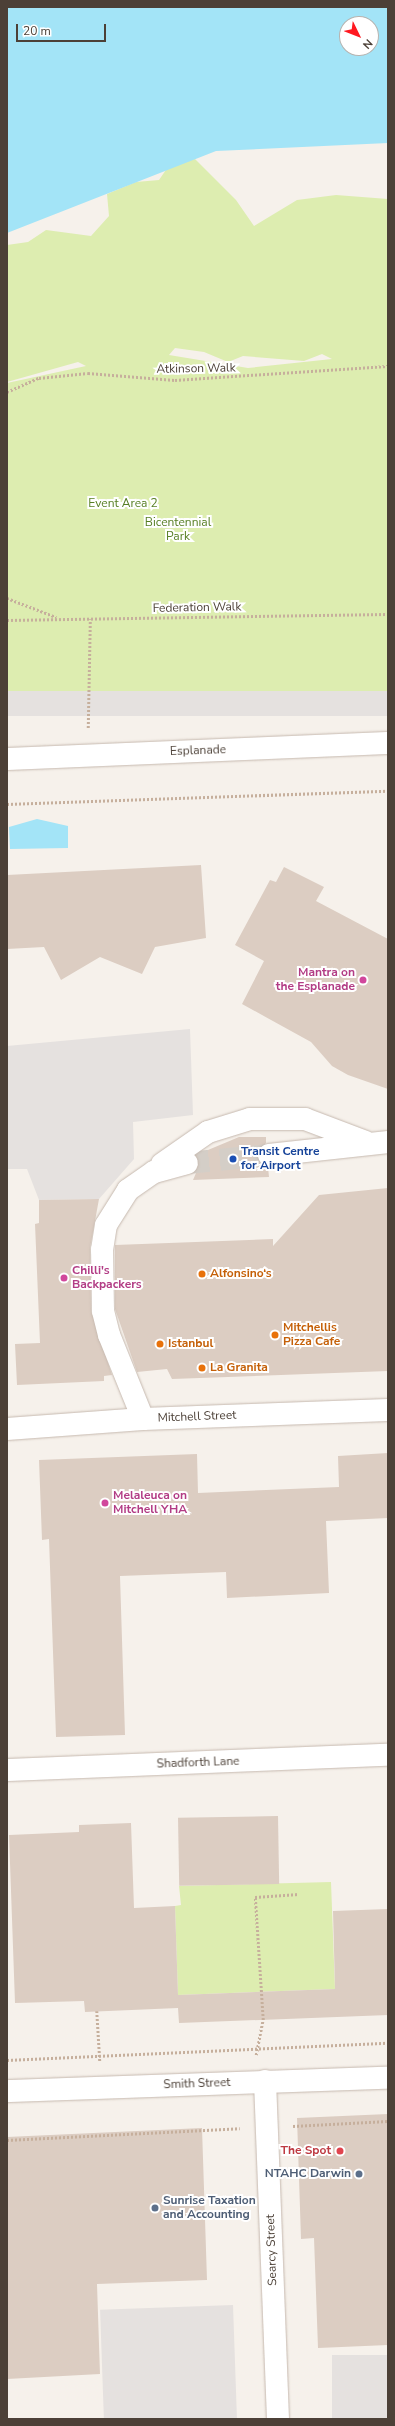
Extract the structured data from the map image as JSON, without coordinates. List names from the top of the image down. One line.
{"streets":{"street":["Esplanade","Mitchell Street","Shadforth Lane","Smith Street","Searcy Street"],"path":["Atkinson Walk","Federation Walk"]},"crossings":[["Smith Street","Searcy Street"]],"parks":["Event Area 2","Bicentennial Park"],"places":["Mantra on the Esplanade","Transit Centre for Airport","Alfonsino‘s","Chilli's Backpackers","Mitchellis Pizza Cafe","Istanbul","La Granita","Melaleuca on Mitchell YHA","The Spot","NTAHC Darwin","Sunrise Taxation and Accounting"],"scale_bar":"20 m","north":"bottom right"}
